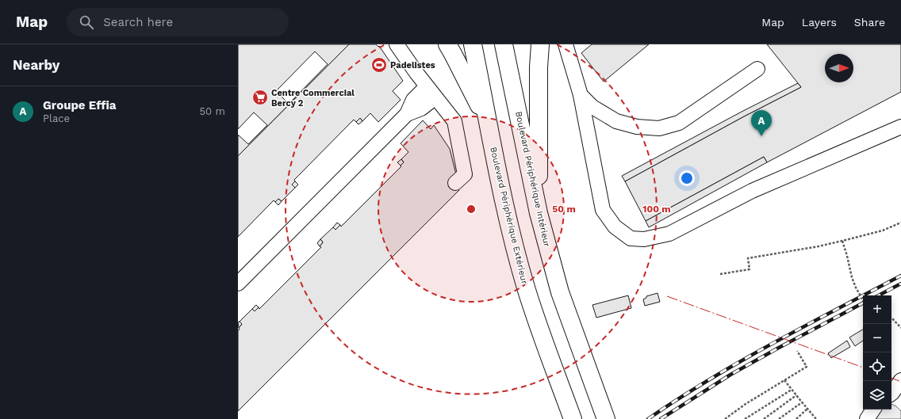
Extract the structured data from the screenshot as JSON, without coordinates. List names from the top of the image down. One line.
{"streets":{"highway":["Boulevard Périphérique Intérieur","Boulevard Périphérique Extérieur"]},"places":{"sports":["Padelistes"],"supermarket":["Centre Commercial Bercy 2"]},"north":"right","page":{"header":"Map","search":"Search here","nav":["Map","Layers","Share"],"heading":"Nearby","list":[{"mark":"A","name":"Groupe Effia","note":"Place","value":"50 m"}],"pins":"A","map_buttons":["+","−"]},"rings":["50 m","100 m"]}
